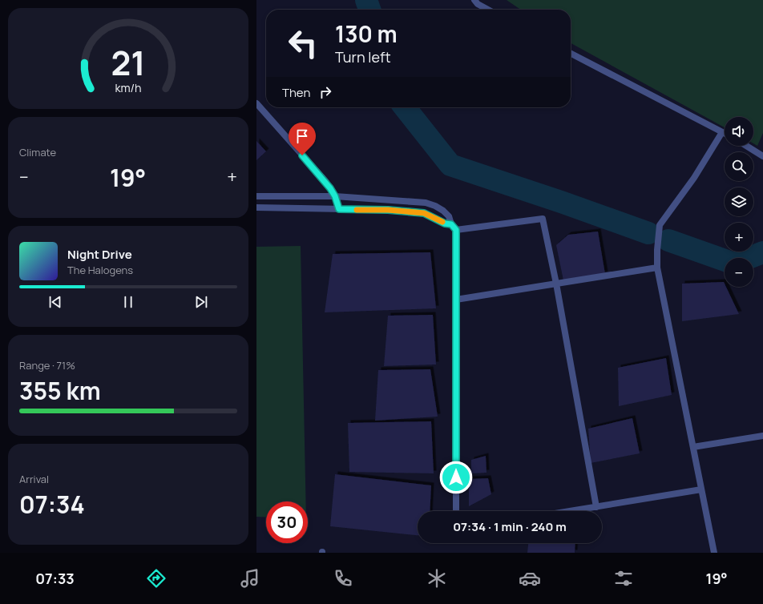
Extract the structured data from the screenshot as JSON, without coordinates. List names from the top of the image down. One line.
{"page":{"turn":["130 m","Turn left"],"then":"Then","tile":["Climate",["Range · 71%","355 km"],["Arrival","07:34"]],"map_buttons":["+","−"],"heat":["−","19°","+"],"song":["Night Drive","The Halogens"],"limit":"30","trip":"07:34 · 1 min · 240 m","tabs":["07:33","19°"],"gauge":["21","km/h"]}}
